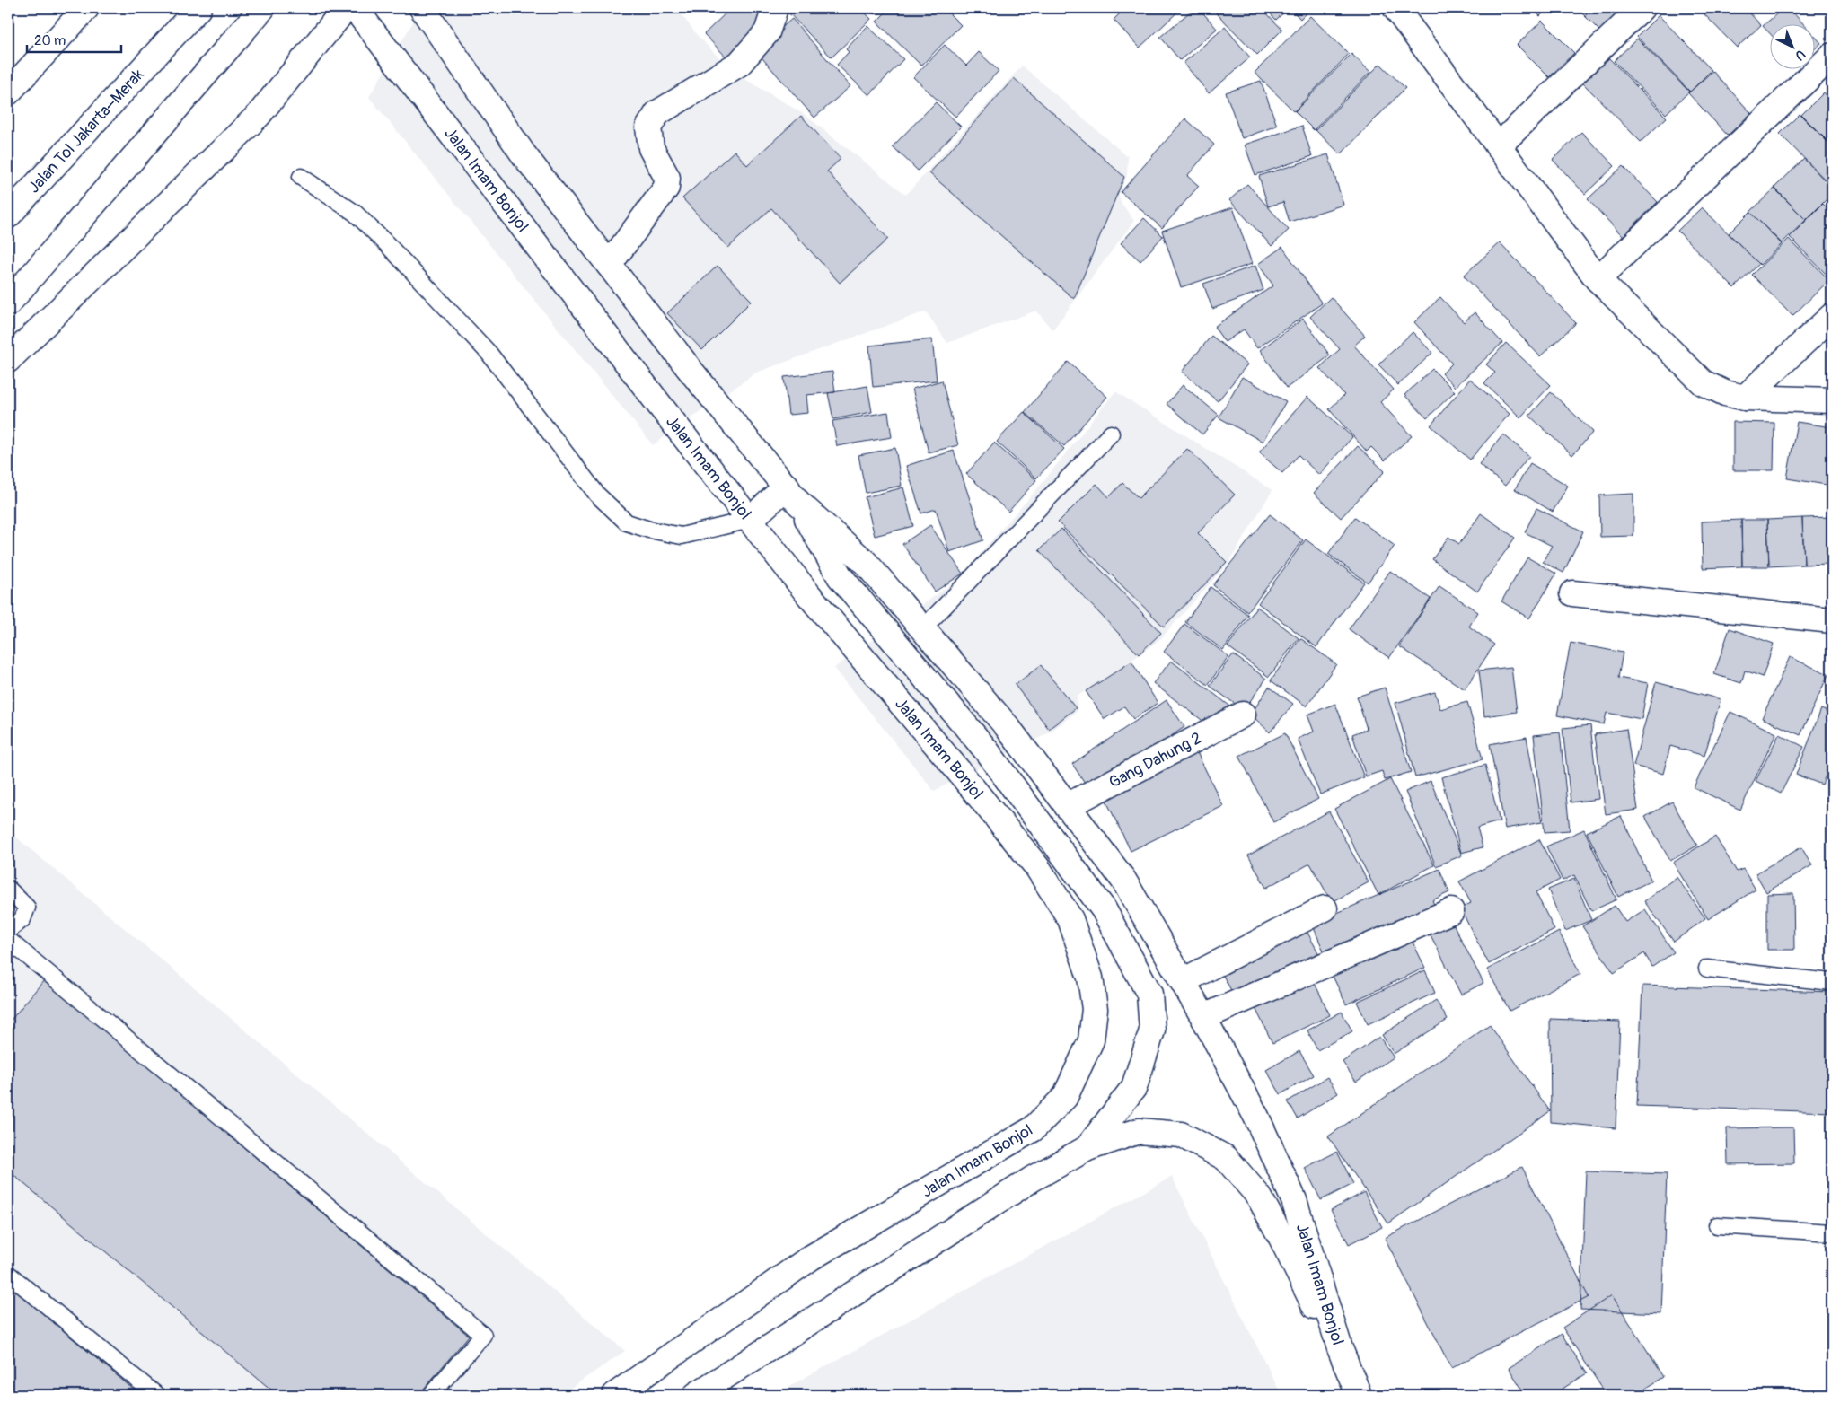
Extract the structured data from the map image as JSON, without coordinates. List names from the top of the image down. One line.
{"streets":{"main road":["Jalan Tol Jakarta–Merak","Jalan Imam Bonjol","Gang Dahung 2"]},"crossings":[["Jalan Imam Bonjol","Gang Dahung 2"]],"scale_bar":"20 m","north":"bottom right"}
